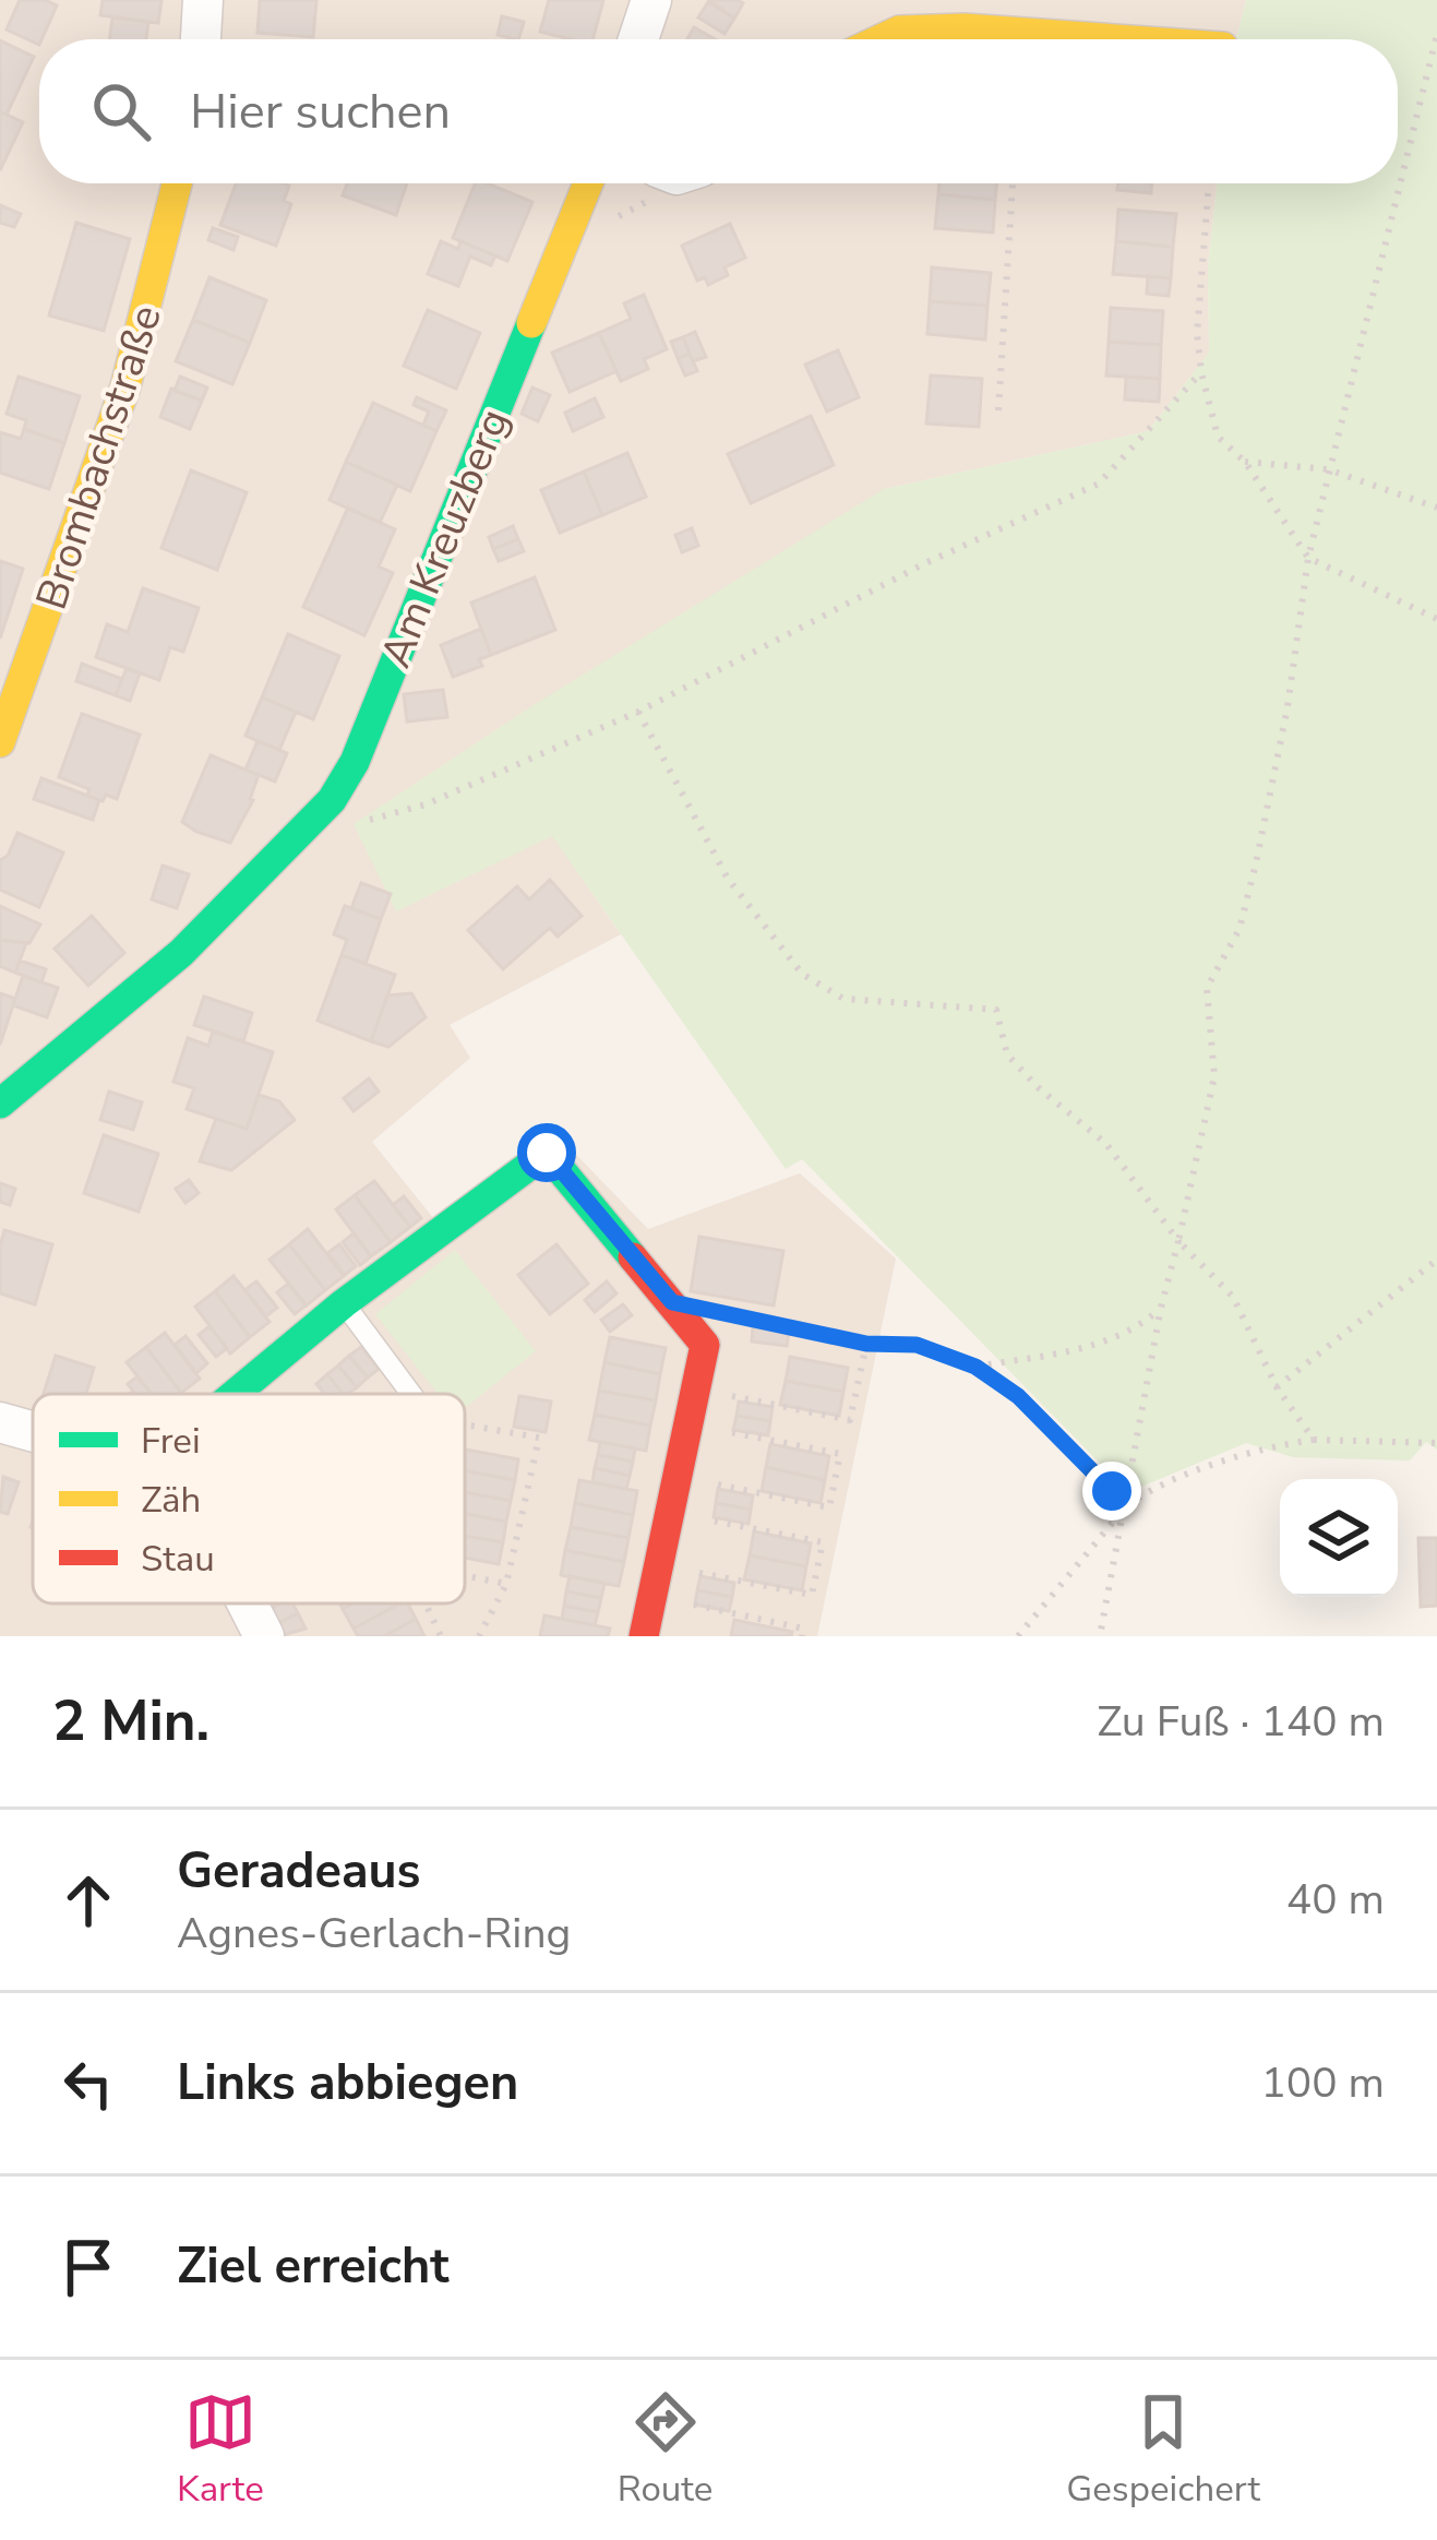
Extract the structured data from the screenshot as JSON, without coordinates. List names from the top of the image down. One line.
{"streets":{"street":["Brombachstraße","Am Kreuzberg"]},"legend":["Frei","Zäh","Stau"],"page":{"search":"Hier suchen","heading":["2 Min.","Zu Fuß · 140 m"],"list":[["Geradeaus","Agnes-Gerlach-Ring","40 m"],["Links abbiegen","100 m"],"Ziel erreicht"],"nav":["Karte","Route","Gespeichert"]}}
